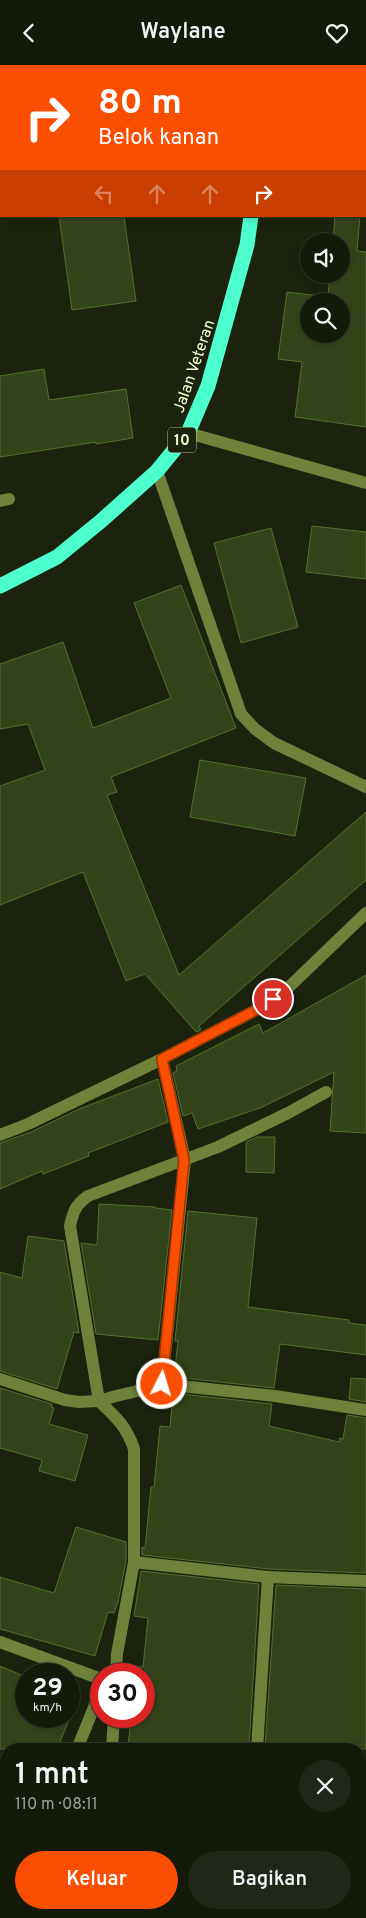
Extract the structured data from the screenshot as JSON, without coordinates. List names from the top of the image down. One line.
{"streets":{"highway":["Jalan Veteran","10"]},"page":{"header":"Waylane","turn":["80 m","Belok kanan"],"speed":"29 km/h","limit":"30","heading":["1 mnt","110 m · 08:11"],"buttons":["Keluar","Bagikan"]}}
